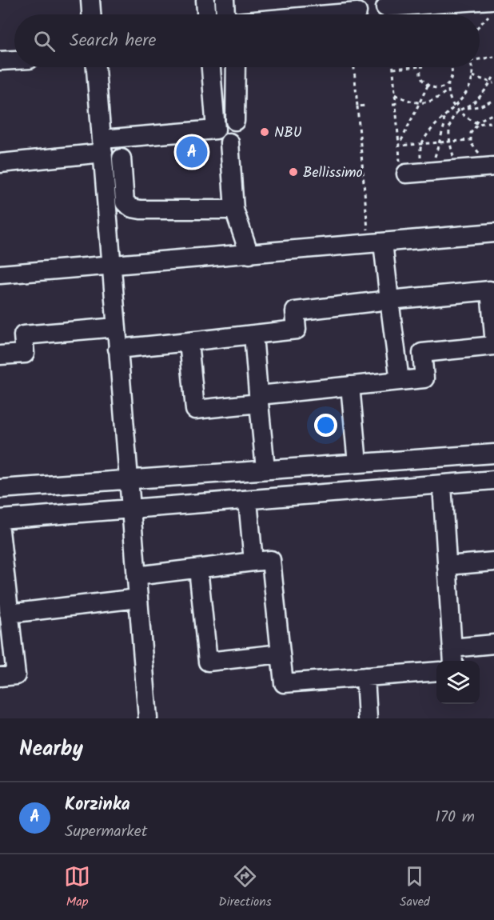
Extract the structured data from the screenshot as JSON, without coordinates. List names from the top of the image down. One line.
{"places":["NBU","Bellissimo"],"page":{"search":"Search here","pins":"A","heading":"Nearby","list":[{"mark":"A","name":"Korzinka","note":"Supermarket","value":"170 m"}],"nav":["Map","Directions","Saved"]}}
